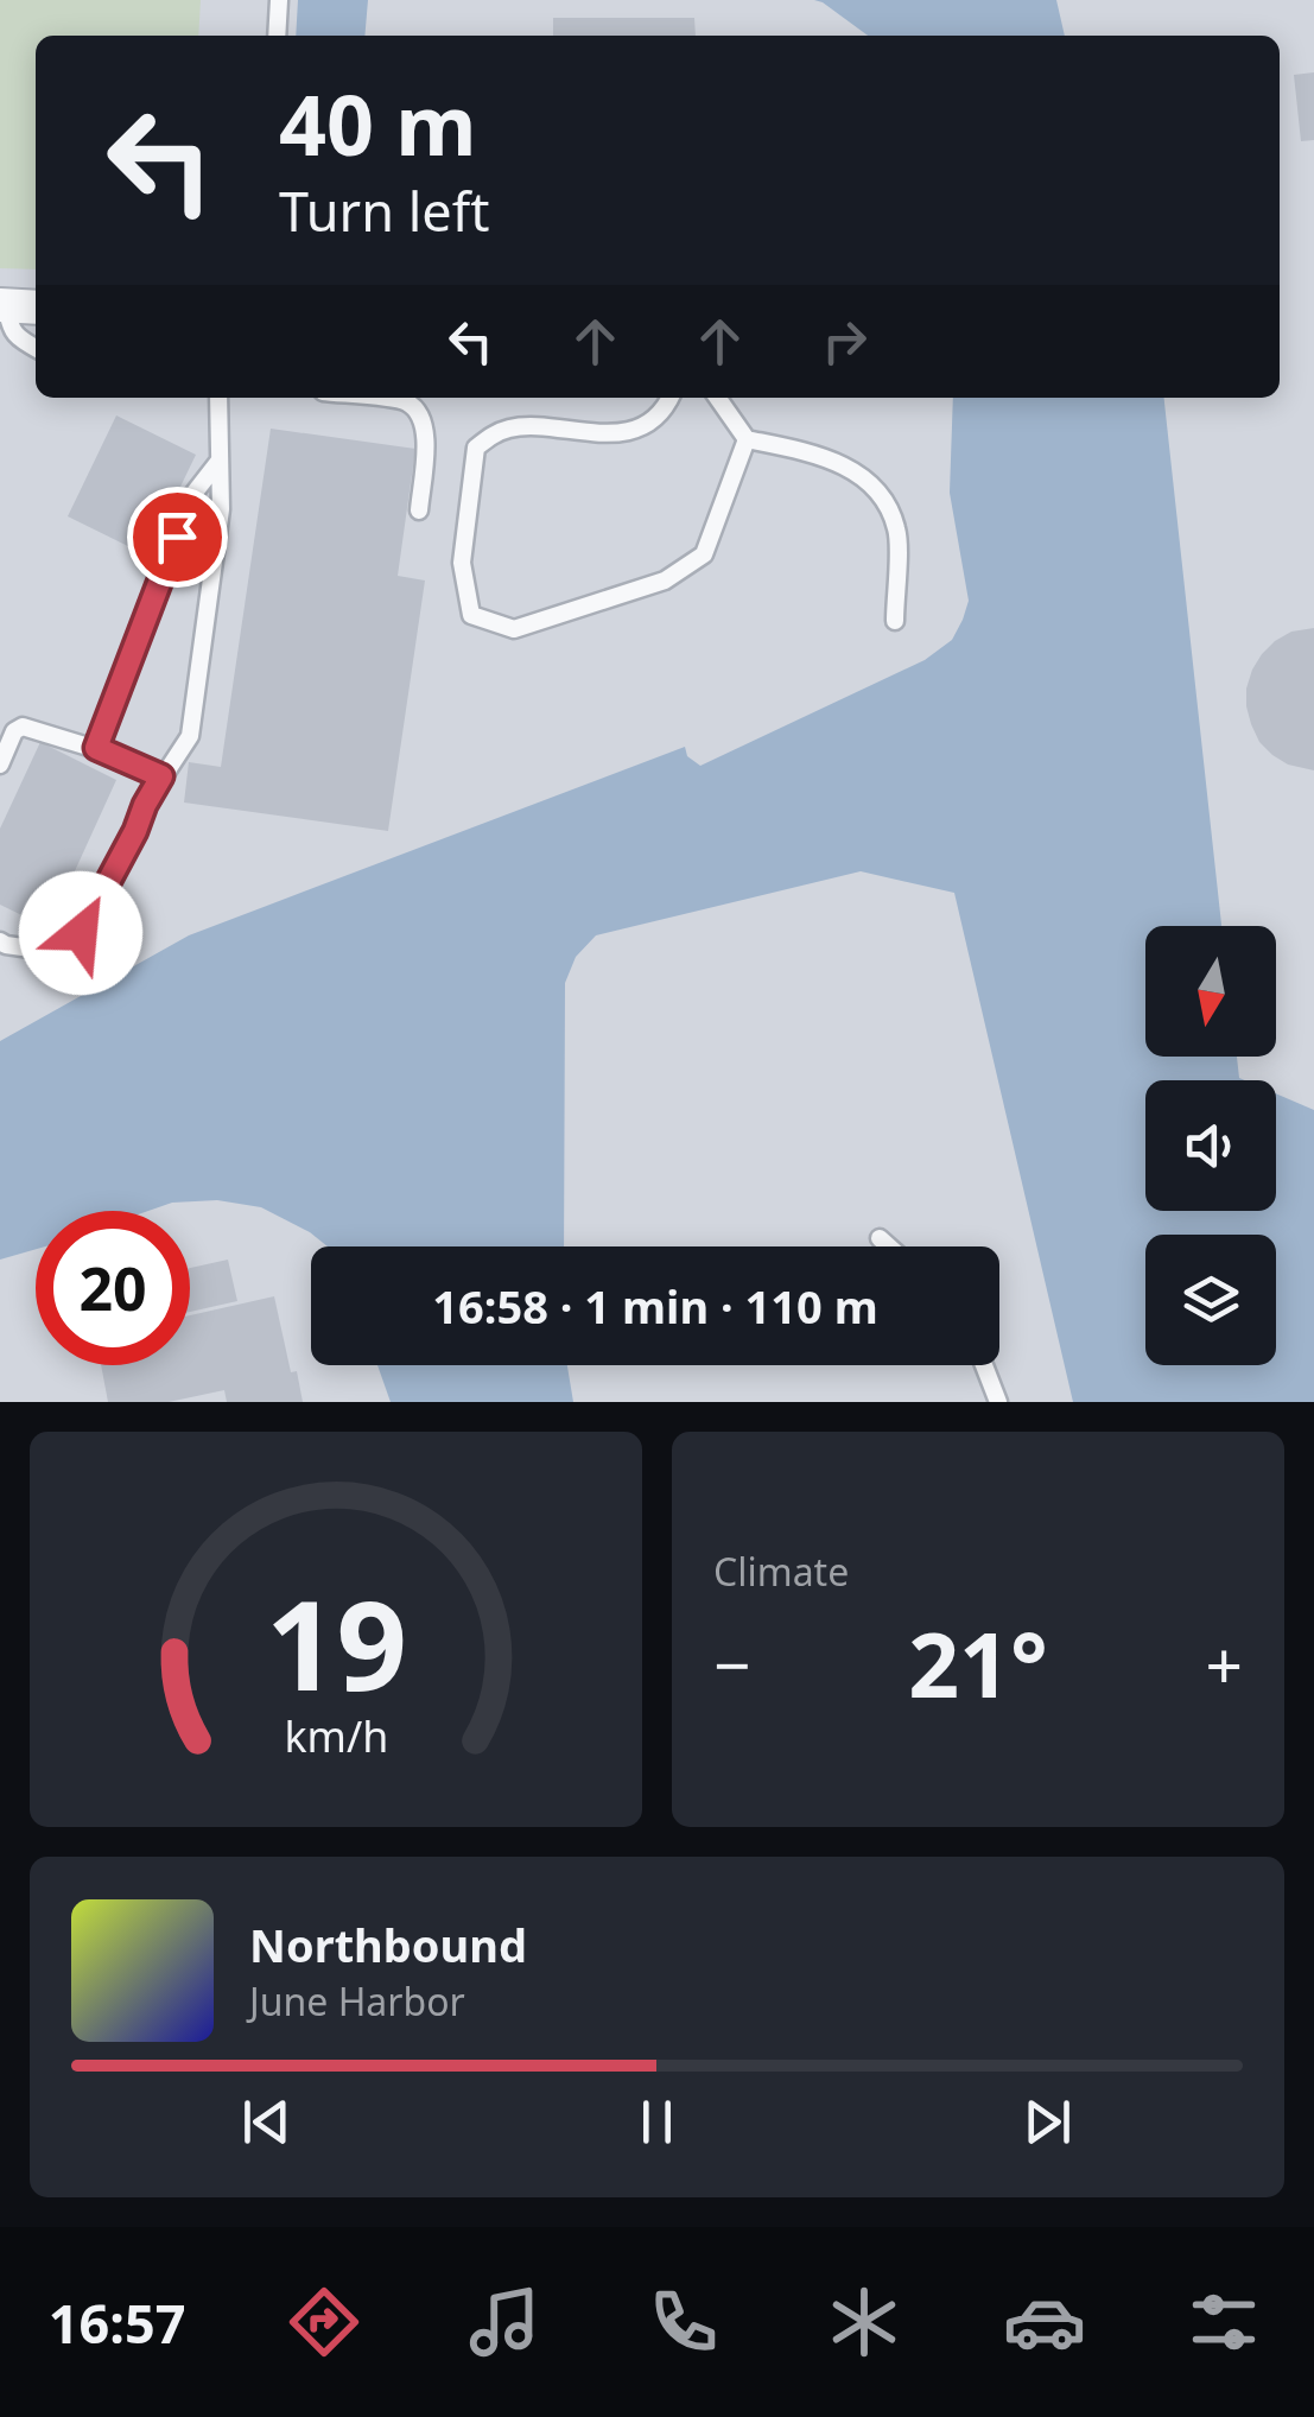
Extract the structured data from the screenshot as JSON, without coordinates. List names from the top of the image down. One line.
{"north":"bottom","page":{"turn":["40 m","Turn left"],"limit":"20","trip":"16:58 · 1 min · 110 m","tile":"Climate","heat":["−","21°","+"],"song":["Northbound","June Harbor"],"tabs":"16:57","gauge":["19","km/h"]}}
